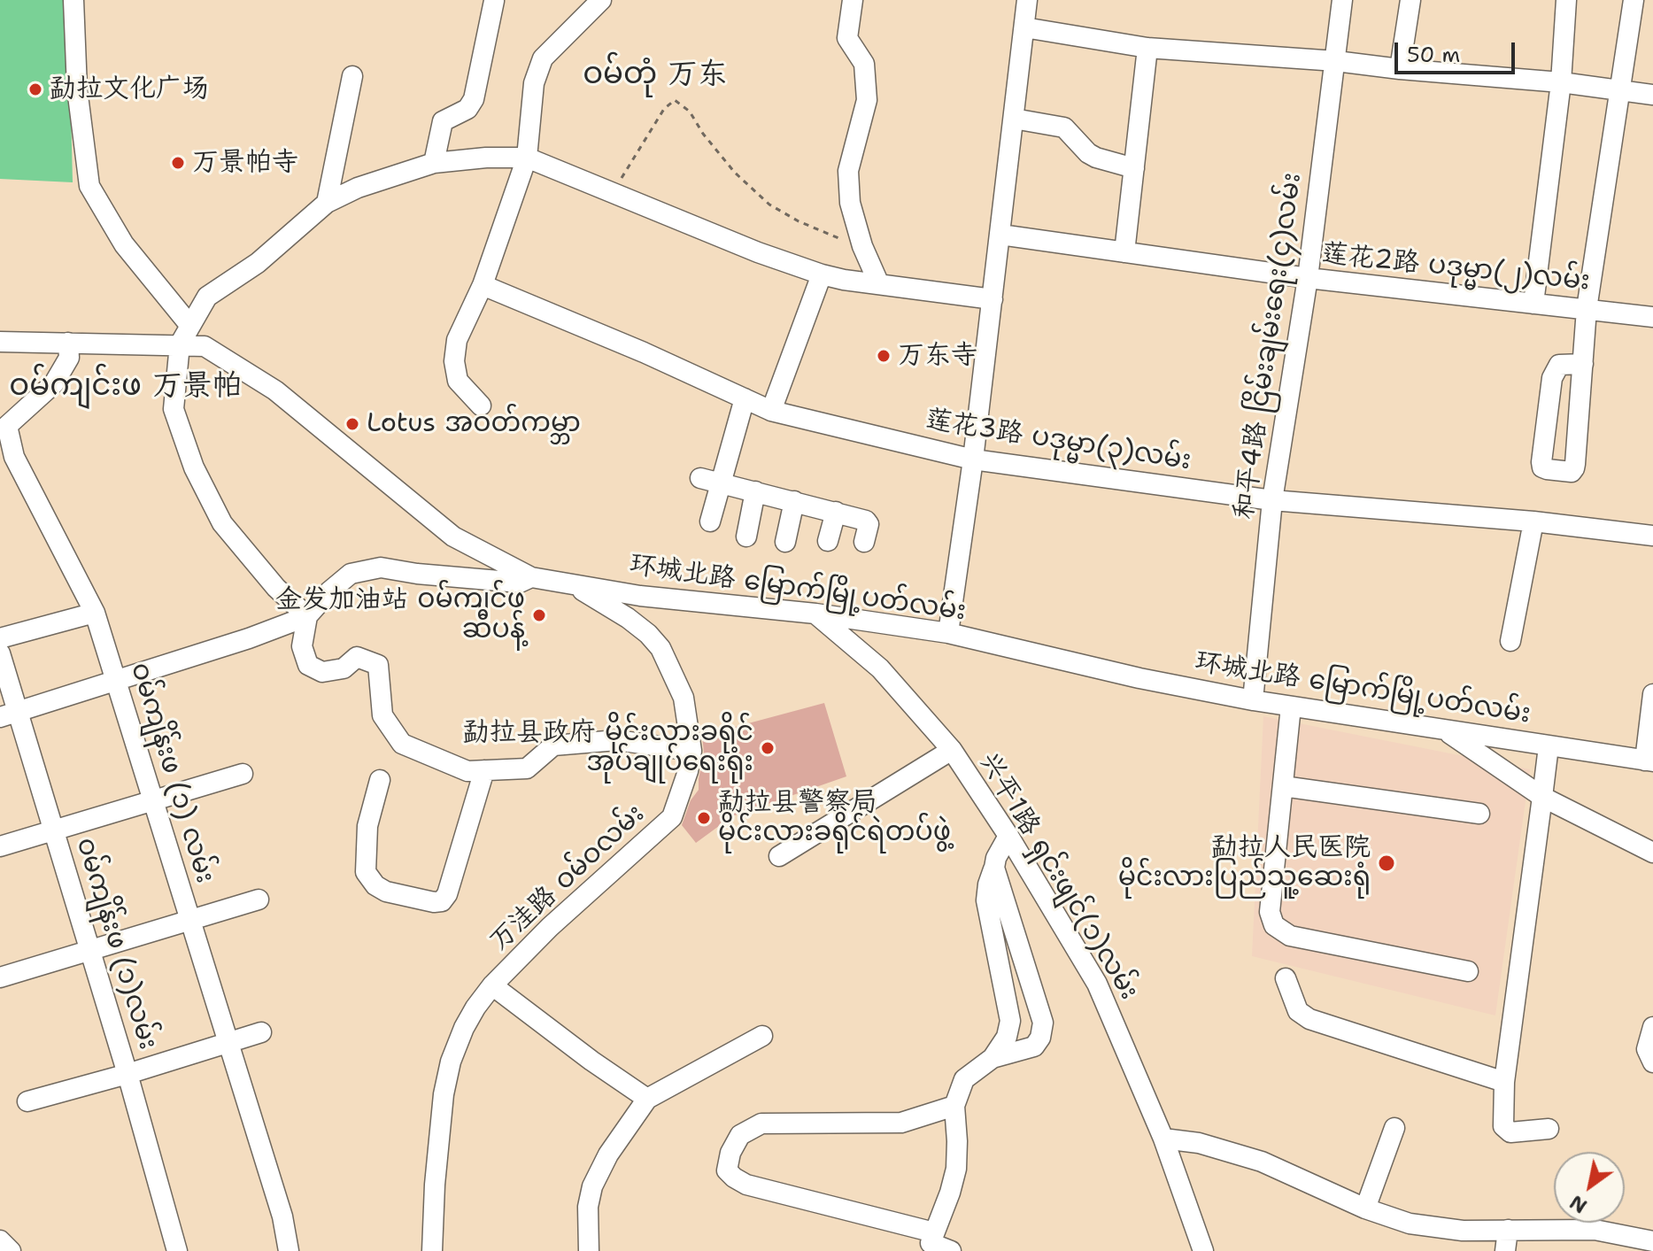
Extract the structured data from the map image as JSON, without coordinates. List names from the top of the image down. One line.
{"streets":{"street":["莲花2路 ပဒုမ္မာ(၂)လမ်း","和平4路 ငြိမ်းချမ်းရေး(၄)လမ်း","莲花3路 ပဒုမ္မာ(၃)လမ်း","环城北路 မြောက်မြို့ပတ်လမ်း","ဝမ်ကျိန်းဖ (၁) လမ်း","兴平1路 ရှင်းဖျင်(၁)လမ်း","万洼路 ဝမ်ဝလမ်း","ဝမ်ကျိန်းဖ (၁)လမ်း"]},"crossings":[["莲花2路 ပဒုမ္မာ(၂)လမ်း","和平4路 ငြိမ်းချမ်းရေး(၄)လမ်း"],["和平4路 ငြိမ်းချမ်းရေး(၄)လမ်း","莲花3路 ပဒုမ္မာ(၃)လမ်း"],["和平4路 ငြိမ်းချမ်းရေး(၄)လမ်း","环城北路 မြောက်မြို့ပတ်လမ်း"],["环城北路 မြောက်မြို့ပတ်လမ်း","ဝမ်ကျိန်းဖ (၁) လမ်း"],["环城北路 မြောက်မြို့ပတ်လမ်း","兴平1路 ရှင်းဖျင်(၁)လမ်း"],["环城北路 မြောက်မြို့ပတ်လမ်း","万洼路 ဝမ်ဝလမ်း"]],"districts":["ဝမ်တုံ 万东","ဝမ်ကျင်းဖ 万景帕"],"places":["勐拉文化广场","万景帕寺","万东寺","Lotus အဝတ်ကမ္ဘာ","金发加油站 ဝမ်ကျင်ဖ ဆီပန့်","勐拉县政府 မိုင်းလားခရိုင် အုပ်ချုပ်ရေးရုံး","勐拉县警察局 မိုင်းလားခရိုင်ရဲတပ်ဖွဲ့","勐拉人民医院 မိုင်းလားပြည်သူ့ဆေးရုံ"],"scale_bar":"50 m","north":"bottom left"}
